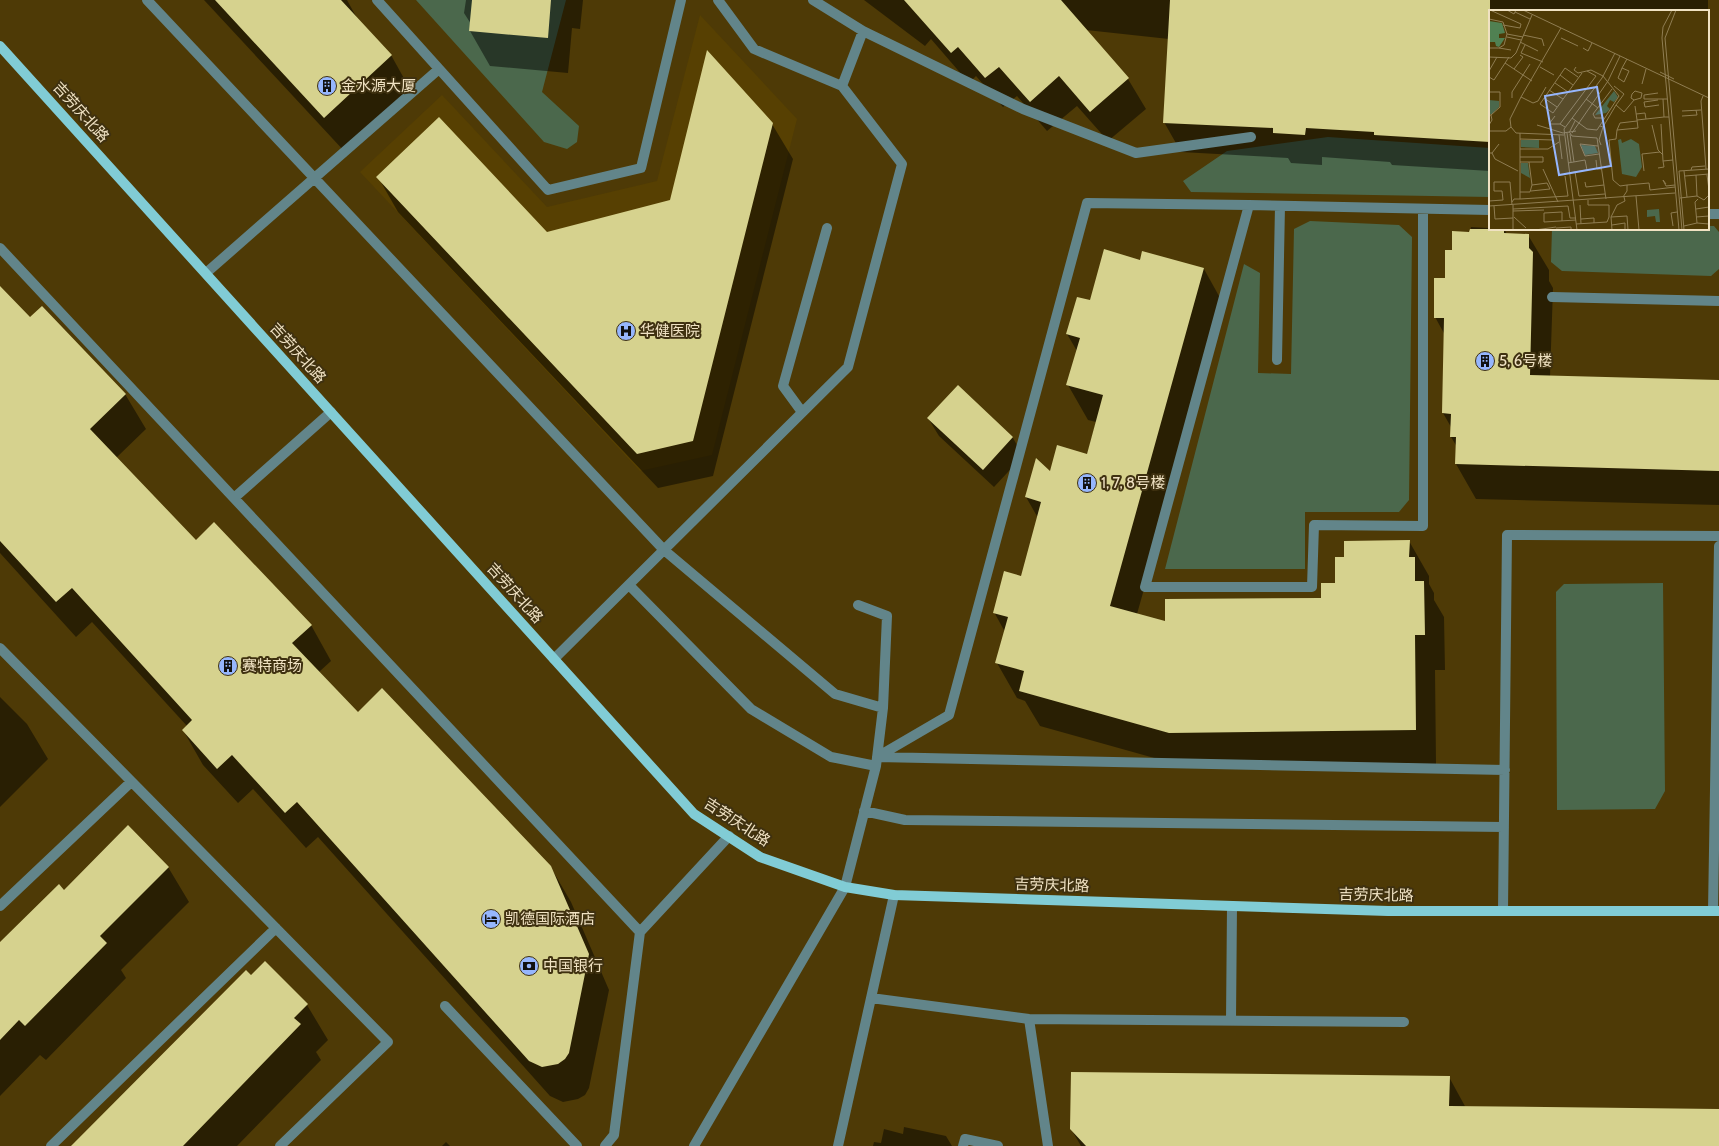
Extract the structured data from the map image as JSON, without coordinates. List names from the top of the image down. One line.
{"streets":{"main road":["吉劳庆北路"]},"places":{"building":["金水源大厦","5, 6号楼","1, 7, 8号楼","赛特商场"],"hospital":["华健医院"],"hotel":["凯德国际酒店"],"bank":["中国银行"]}}
